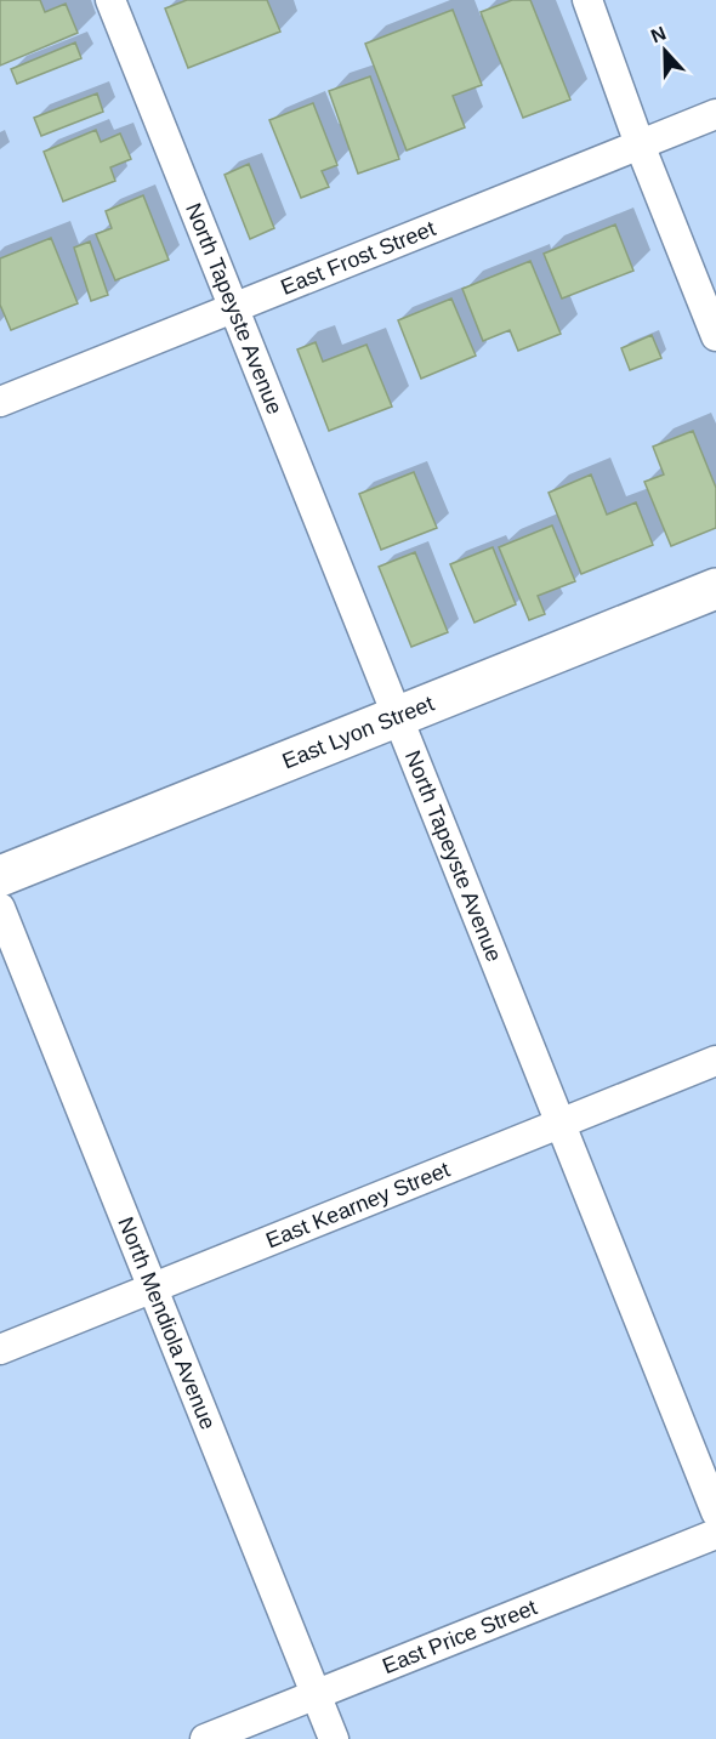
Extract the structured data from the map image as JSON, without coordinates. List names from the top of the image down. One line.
{"streets":{"main road":["East Lyon Street"],"street":["East Frost Street","North Tapeyste Avenue","East Kearney Street","North Mendiola Avenue","East Price Street"]},"crossings":[["East Frost Street","North Tapeyste Avenue"],["North Tapeyste Avenue","East Lyon Street"],["North Tapeyste Avenue","East Kearney Street"],["East Kearney Street","North Mendiola Avenue"],["North Mendiola Avenue","East Price Street"]],"north":"top"}
